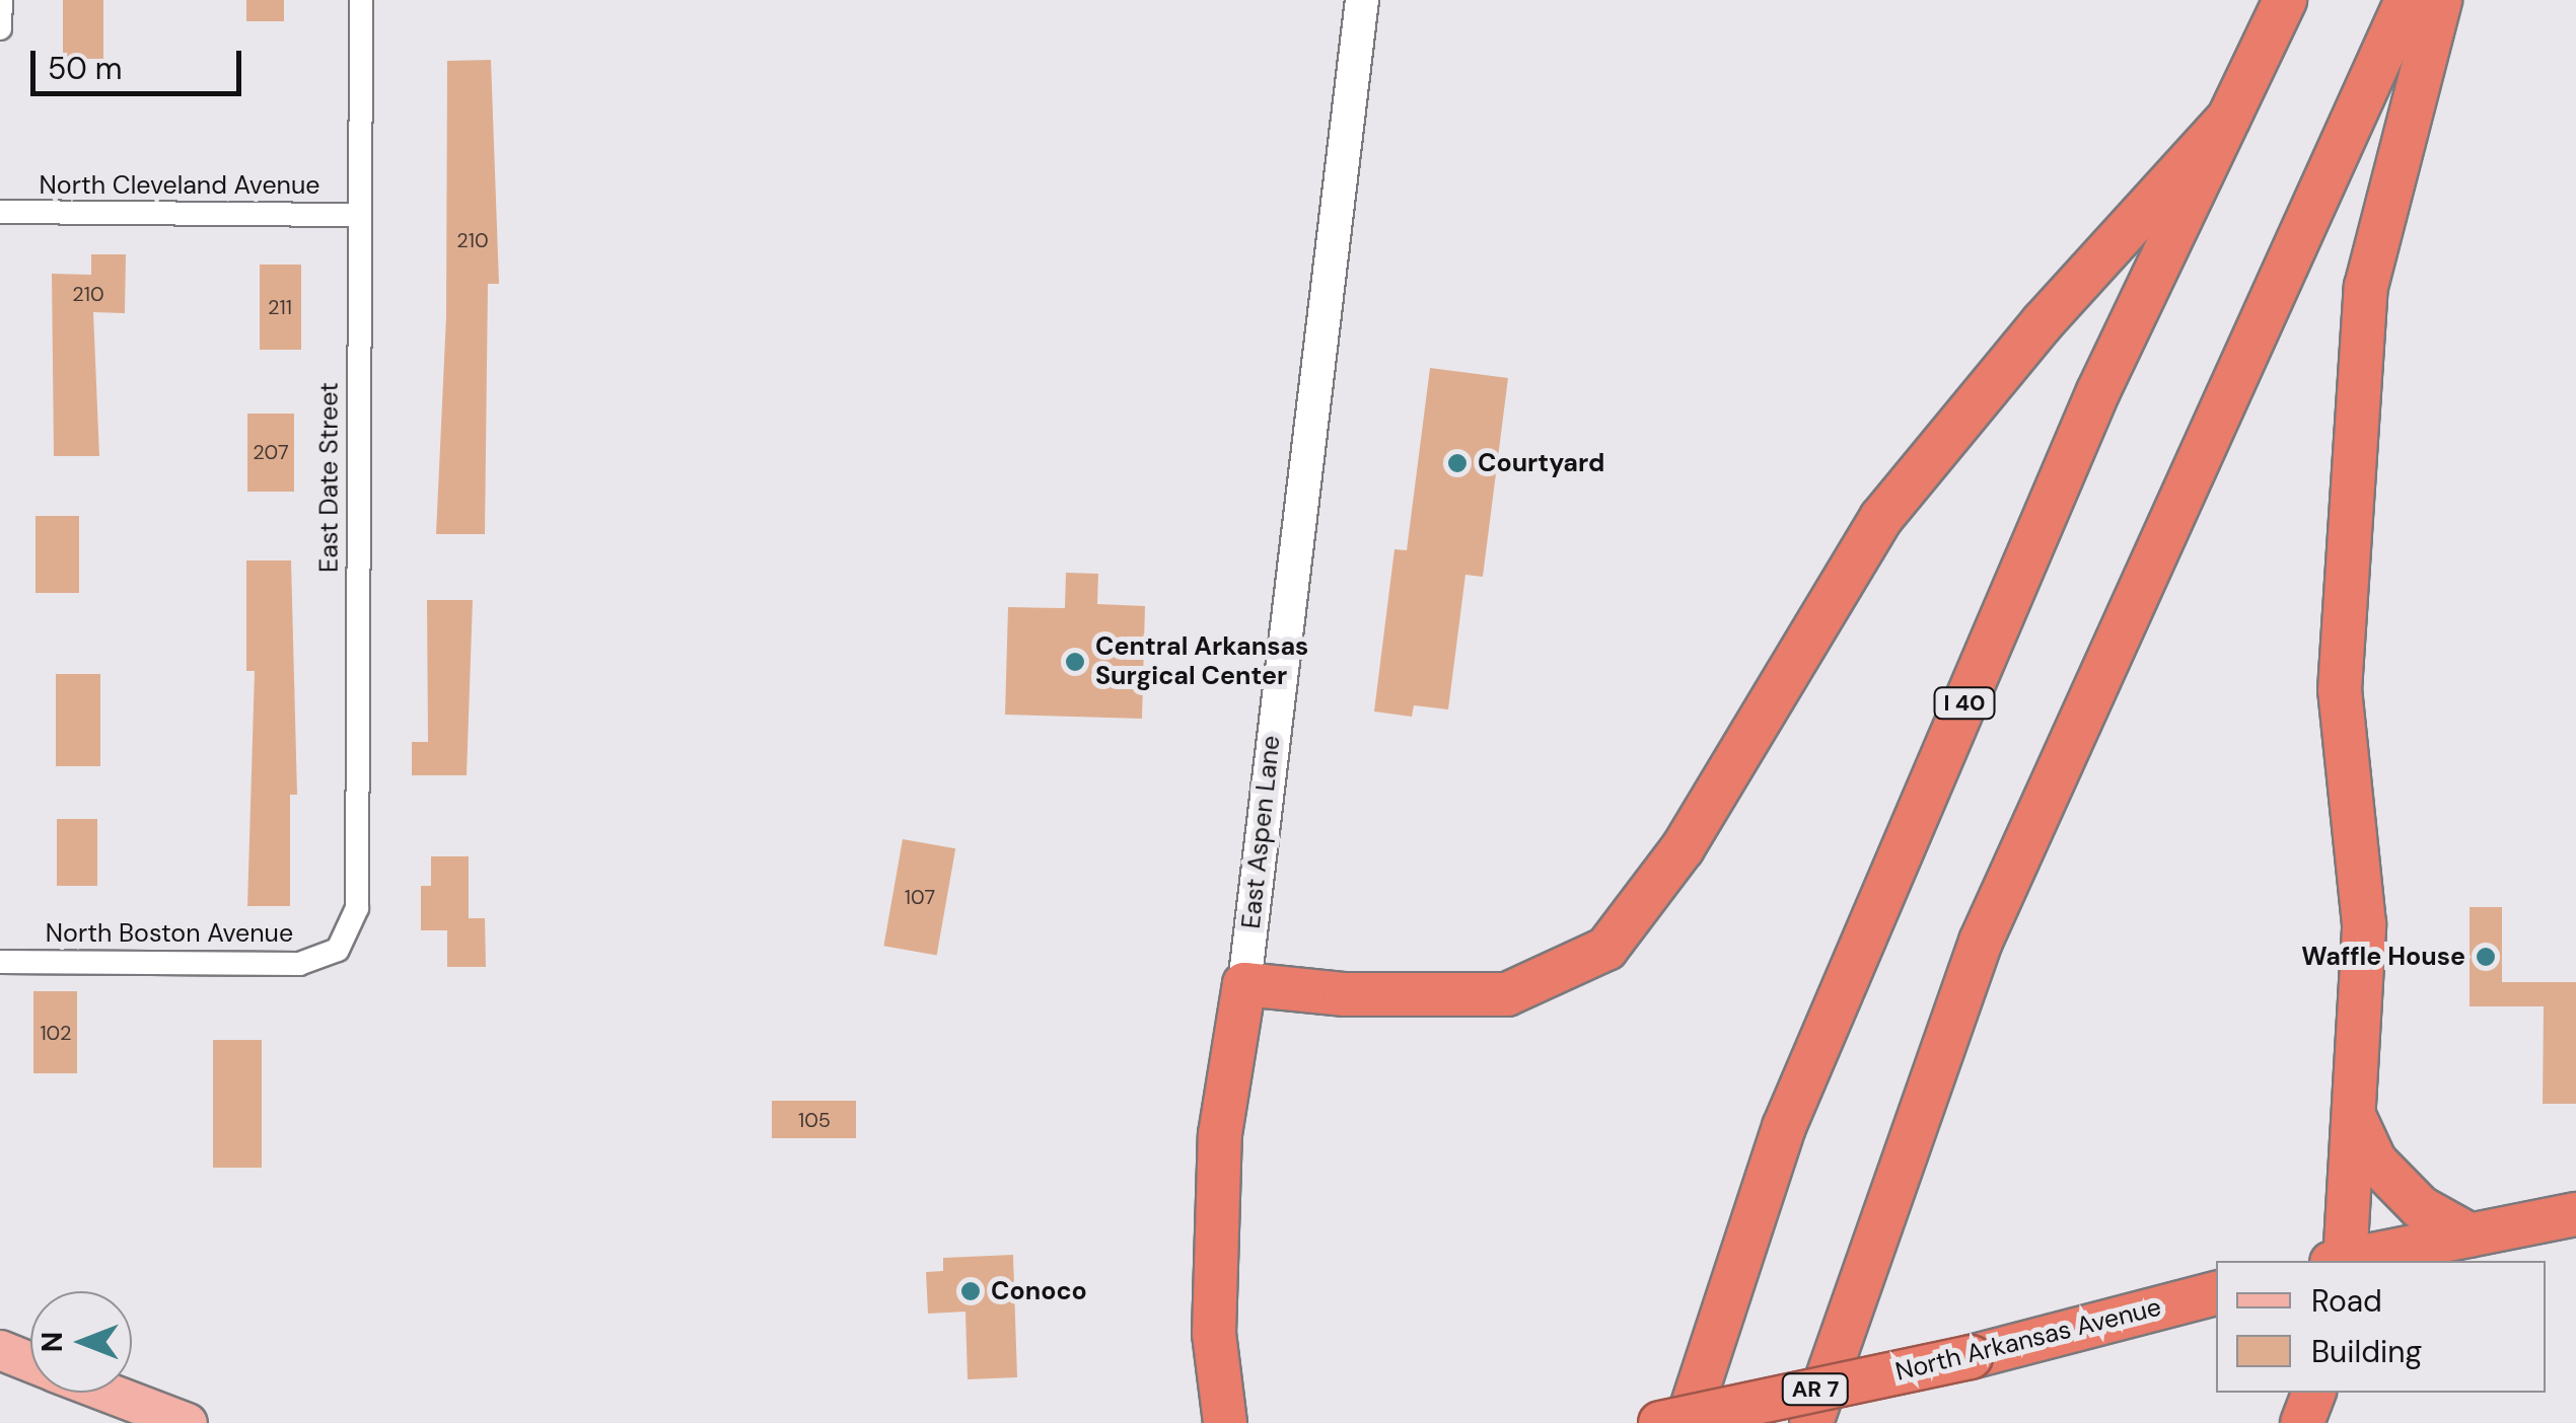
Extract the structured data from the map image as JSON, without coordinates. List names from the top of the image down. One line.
{"streets":{"highway":["I 40","East Aspen Lane","North Arkansas Avenue","AR 7"],"street":["North Cleveland Avenue","East Date Street","North Boston Avenue"]},"crossings":[["North Cleveland Avenue","East Date Street"],["East Date Street","North Boston Avenue"]],"places":["Courtyard","Central Arkansas Surgical Center","Waffle House","Conoco"],"house_numbers":["210","210","211","207","107","102","105"],"legend":["Road","Building"],"scale_bar":"50 m","north":"left"}
